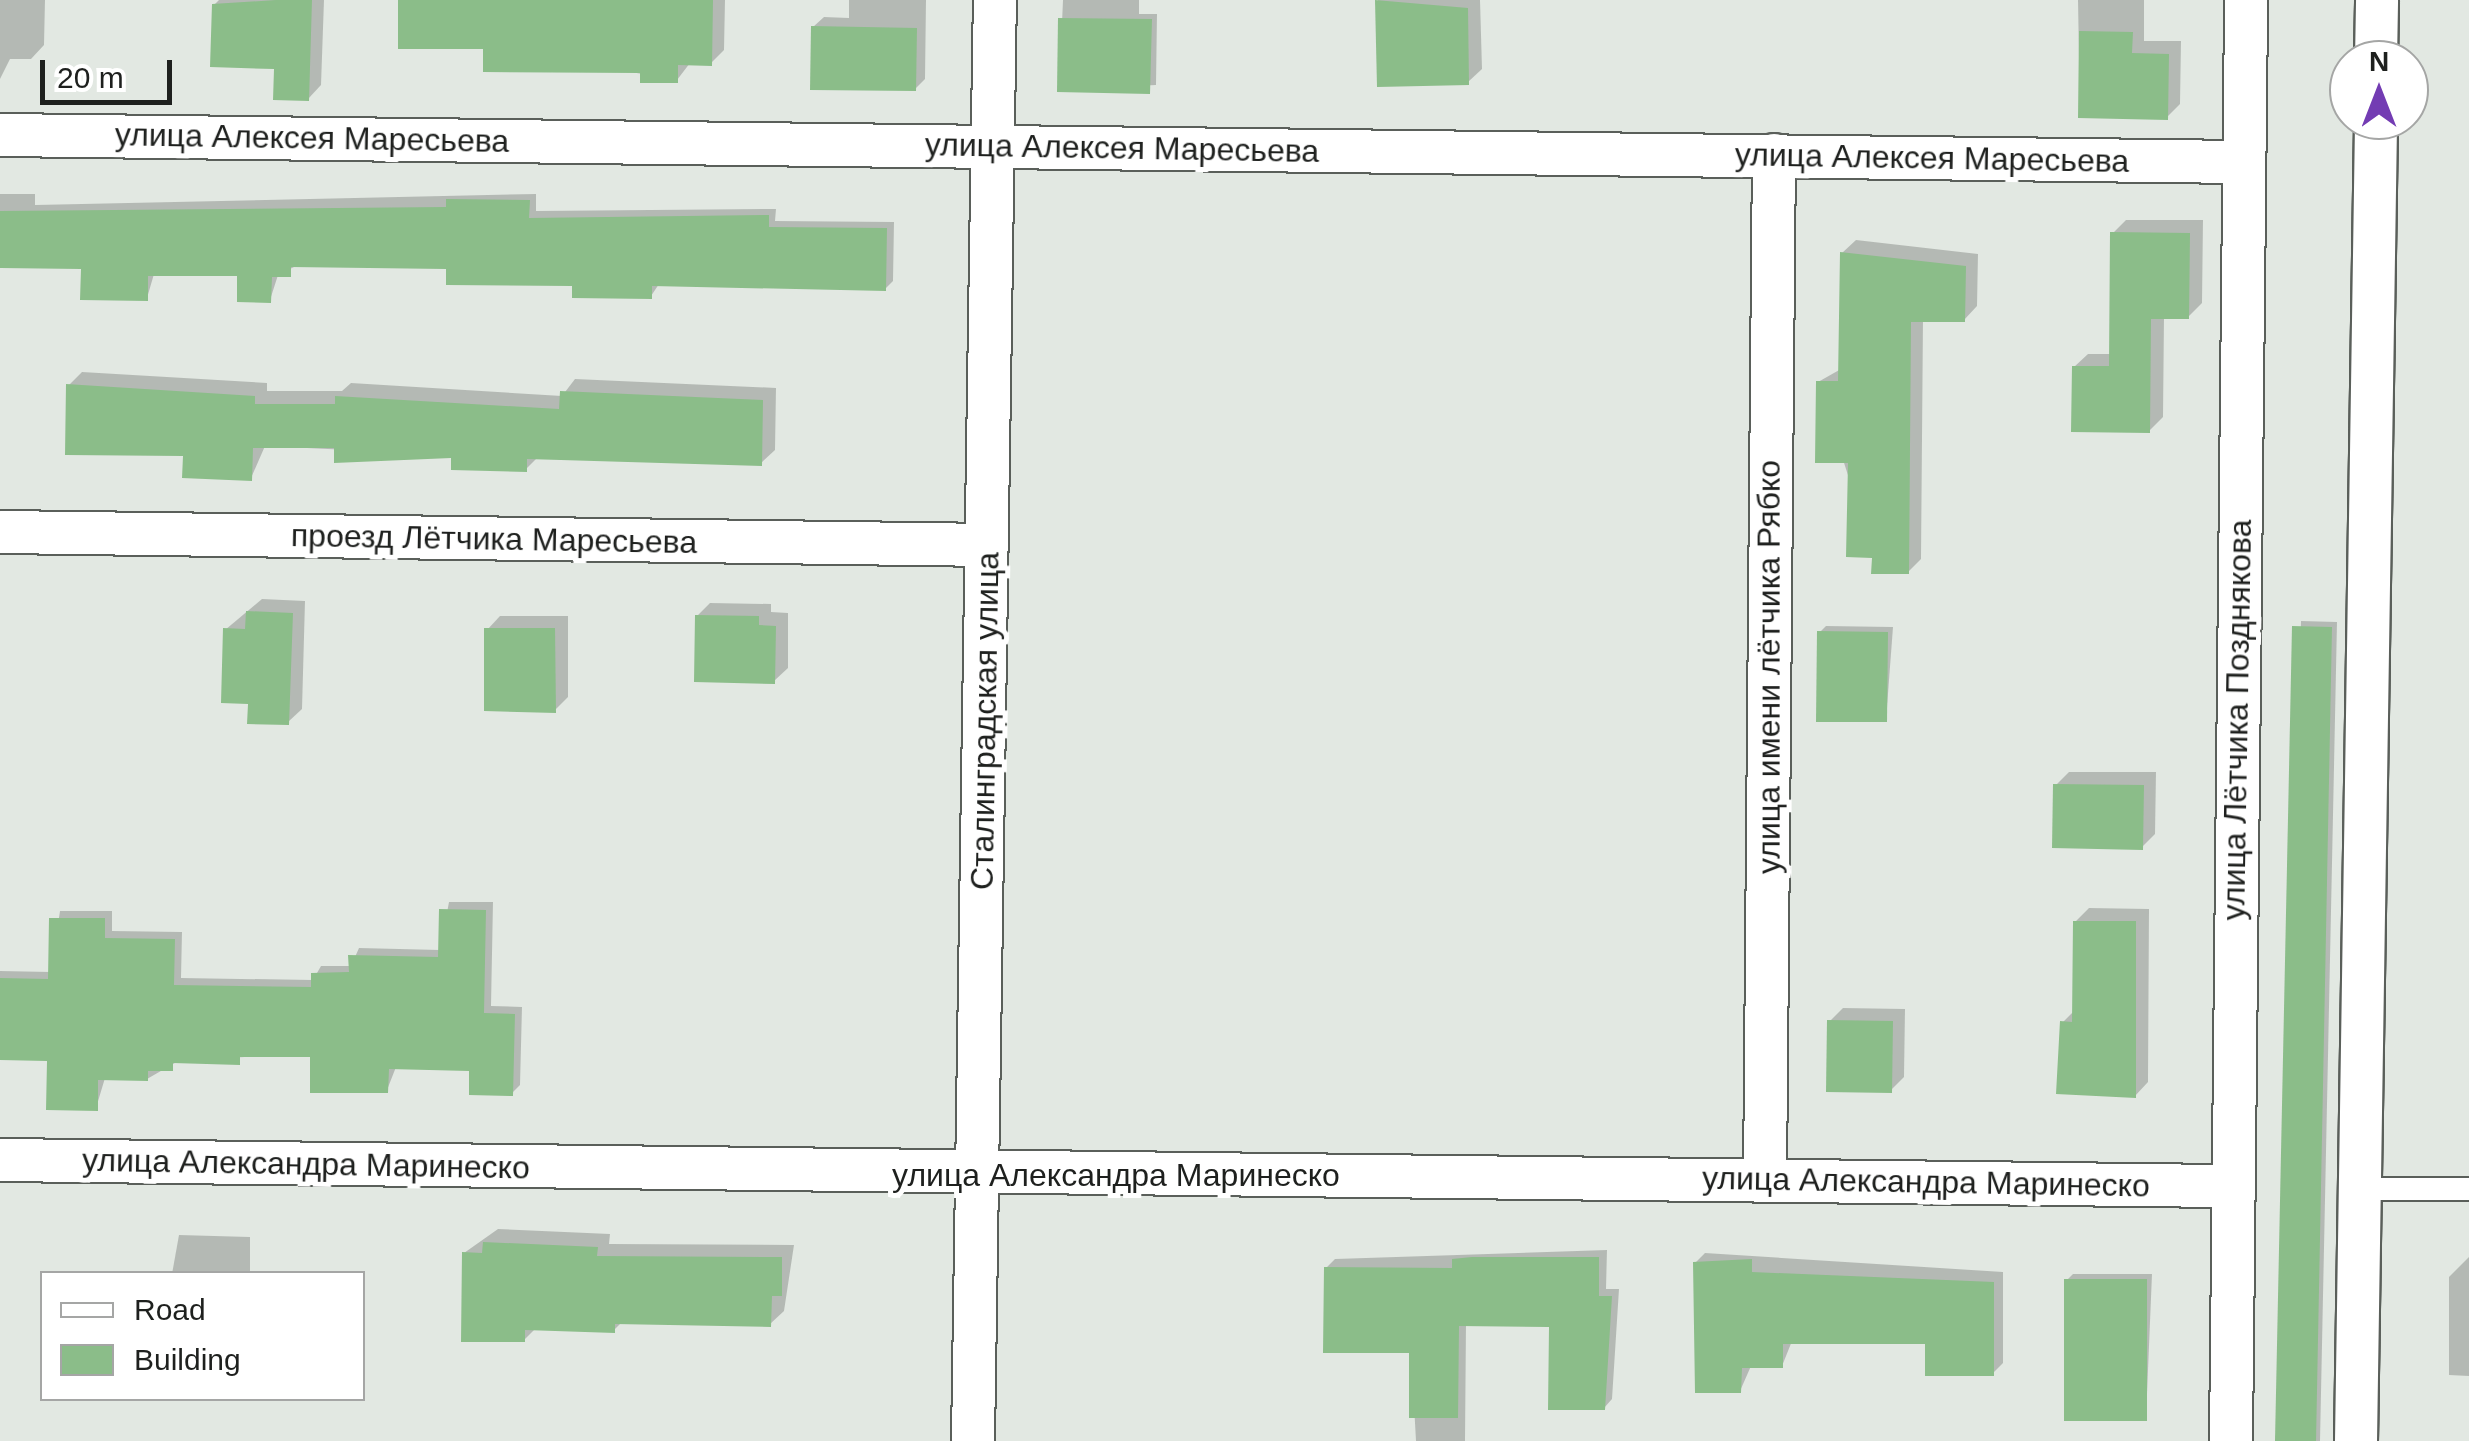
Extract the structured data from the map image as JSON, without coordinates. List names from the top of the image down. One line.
{"streets":{"street":["улица Алексея Маресьева","проезд Лётчика Маресьева","улица имени лётчика Рябко","улица Лётчика Позднякова","Сталинградская улица","улица Александра Маринеско"]},"crossings":[["улица Алексея Маресьева","улица имени лётчика Рябко"],["улица Алексея Маресьева","улица Лётчика Позднякова"],["улица Алексея Маресьева","Сталинградская улица"],["проезд Лётчика Маресьева","Сталинградская улица"],["улица имени лётчика Рябко","улица Александра Маринеско"],["улица Лётчика Позднякова","улица Александра Маринеско"],["Сталинградская улица","улица Александра Маринеско"]],"legend":["Road","Building"],"scale_bar":"20 m","north":"top"}
